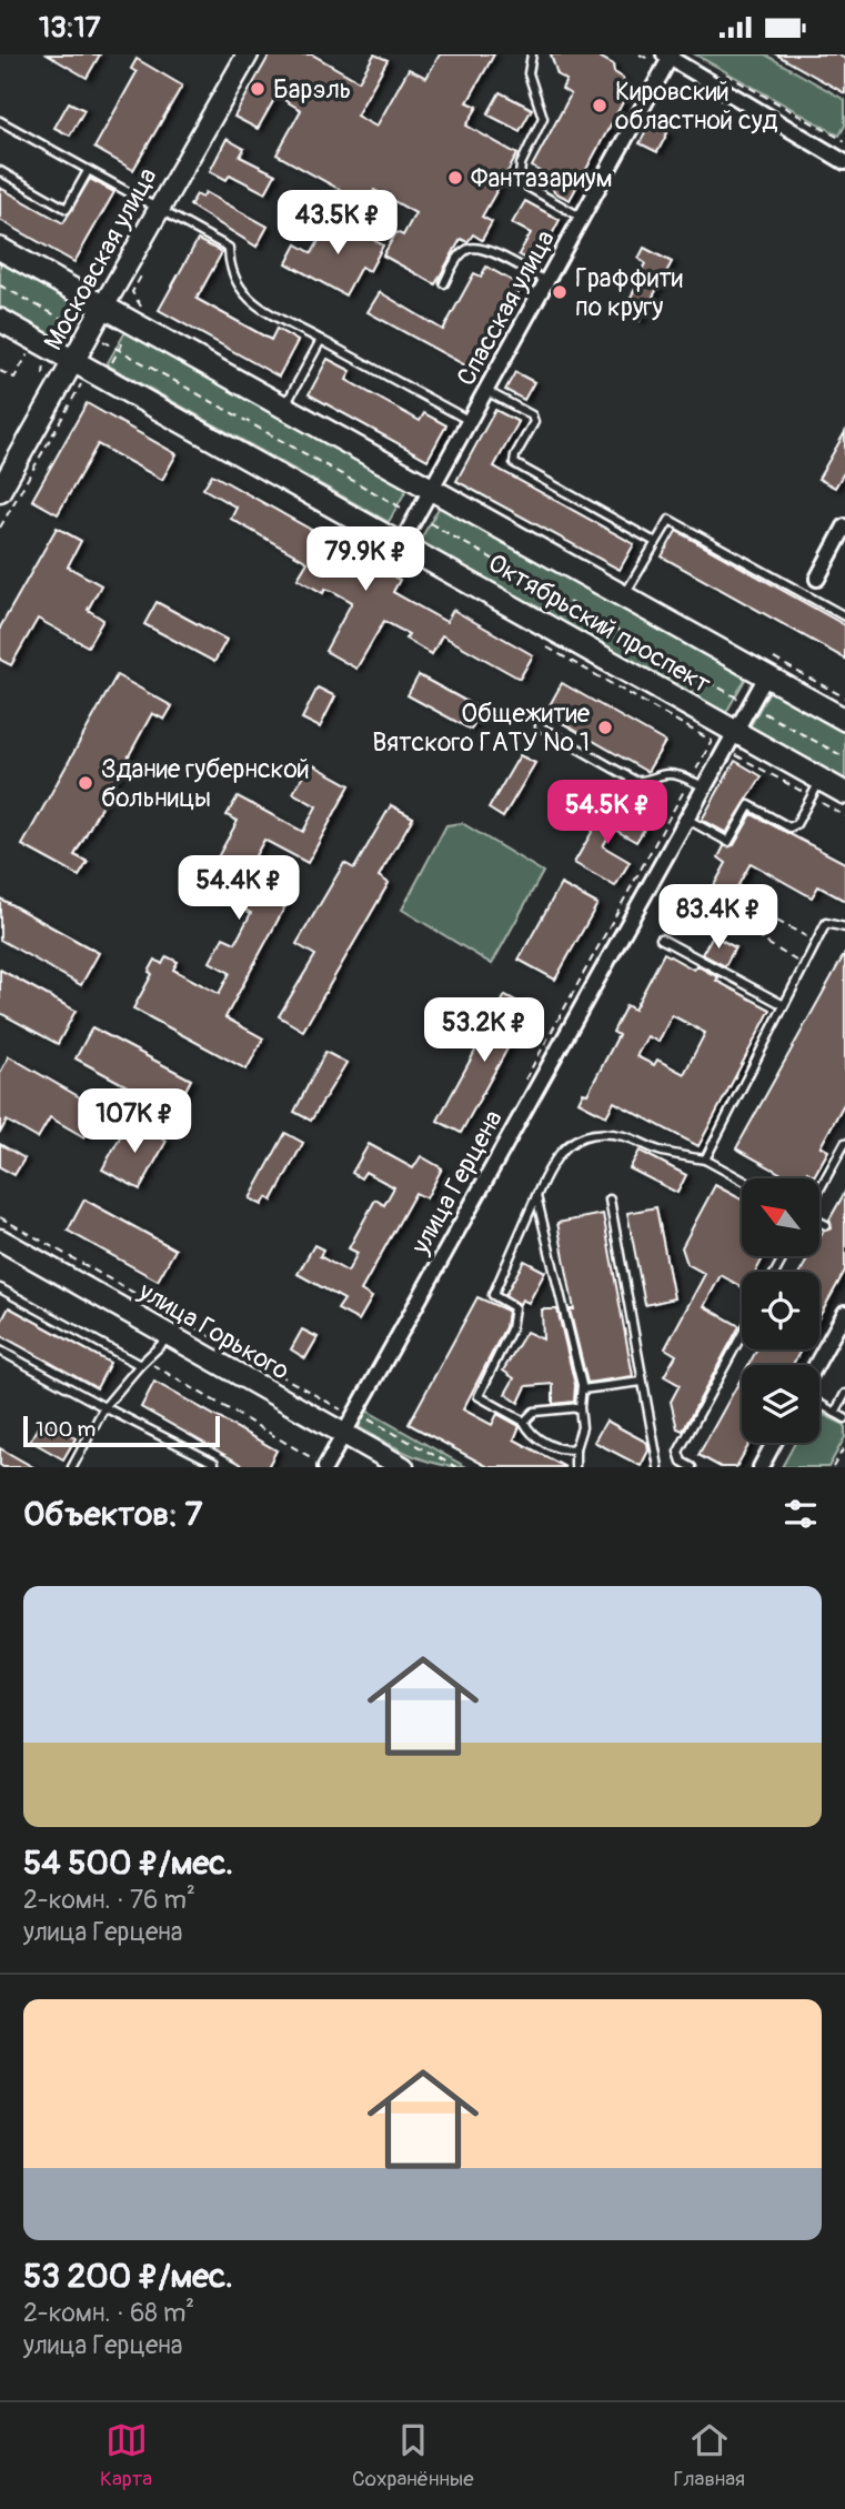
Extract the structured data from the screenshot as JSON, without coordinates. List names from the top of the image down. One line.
{"streets":{"main road":["Московская улица","Октябрьский проспект"],"street":["Спасская улица","улица Герцена","улица Горького"]},"crossings":[["Московская улица","Октябрьский проспект"],["Спасская улица","Октябрьский проспект"],["Октябрьский проспект","улица Герцена"],["улица Герцена","улица Горького"]],"places":["Барэль","Кировский областной суд","Фантазариум","Граффити по кругу","Общежитие Вятского ГАТУ № 1","Здание губернской больницы"],"scale_bar":"100 m","north":"top left","page":{"status":"13:17","price":["43.5K ₽","79.9K ₽","54.5K ₽","54.4K ₽","83.4K ₽","53.2K ₽","107K ₽"],"scale":"100 m","heading":"Объектов: 7","list":[{"name":"54 500 ₽/мес.","note":"2-комн. · 76 m² · улица Герцена"},{"name":"53 200 ₽/мес.","note":"2-комн. · 68 m² · улица Герцена"}],"tabs":["Карта","Сохранённые","Главная"]}}
